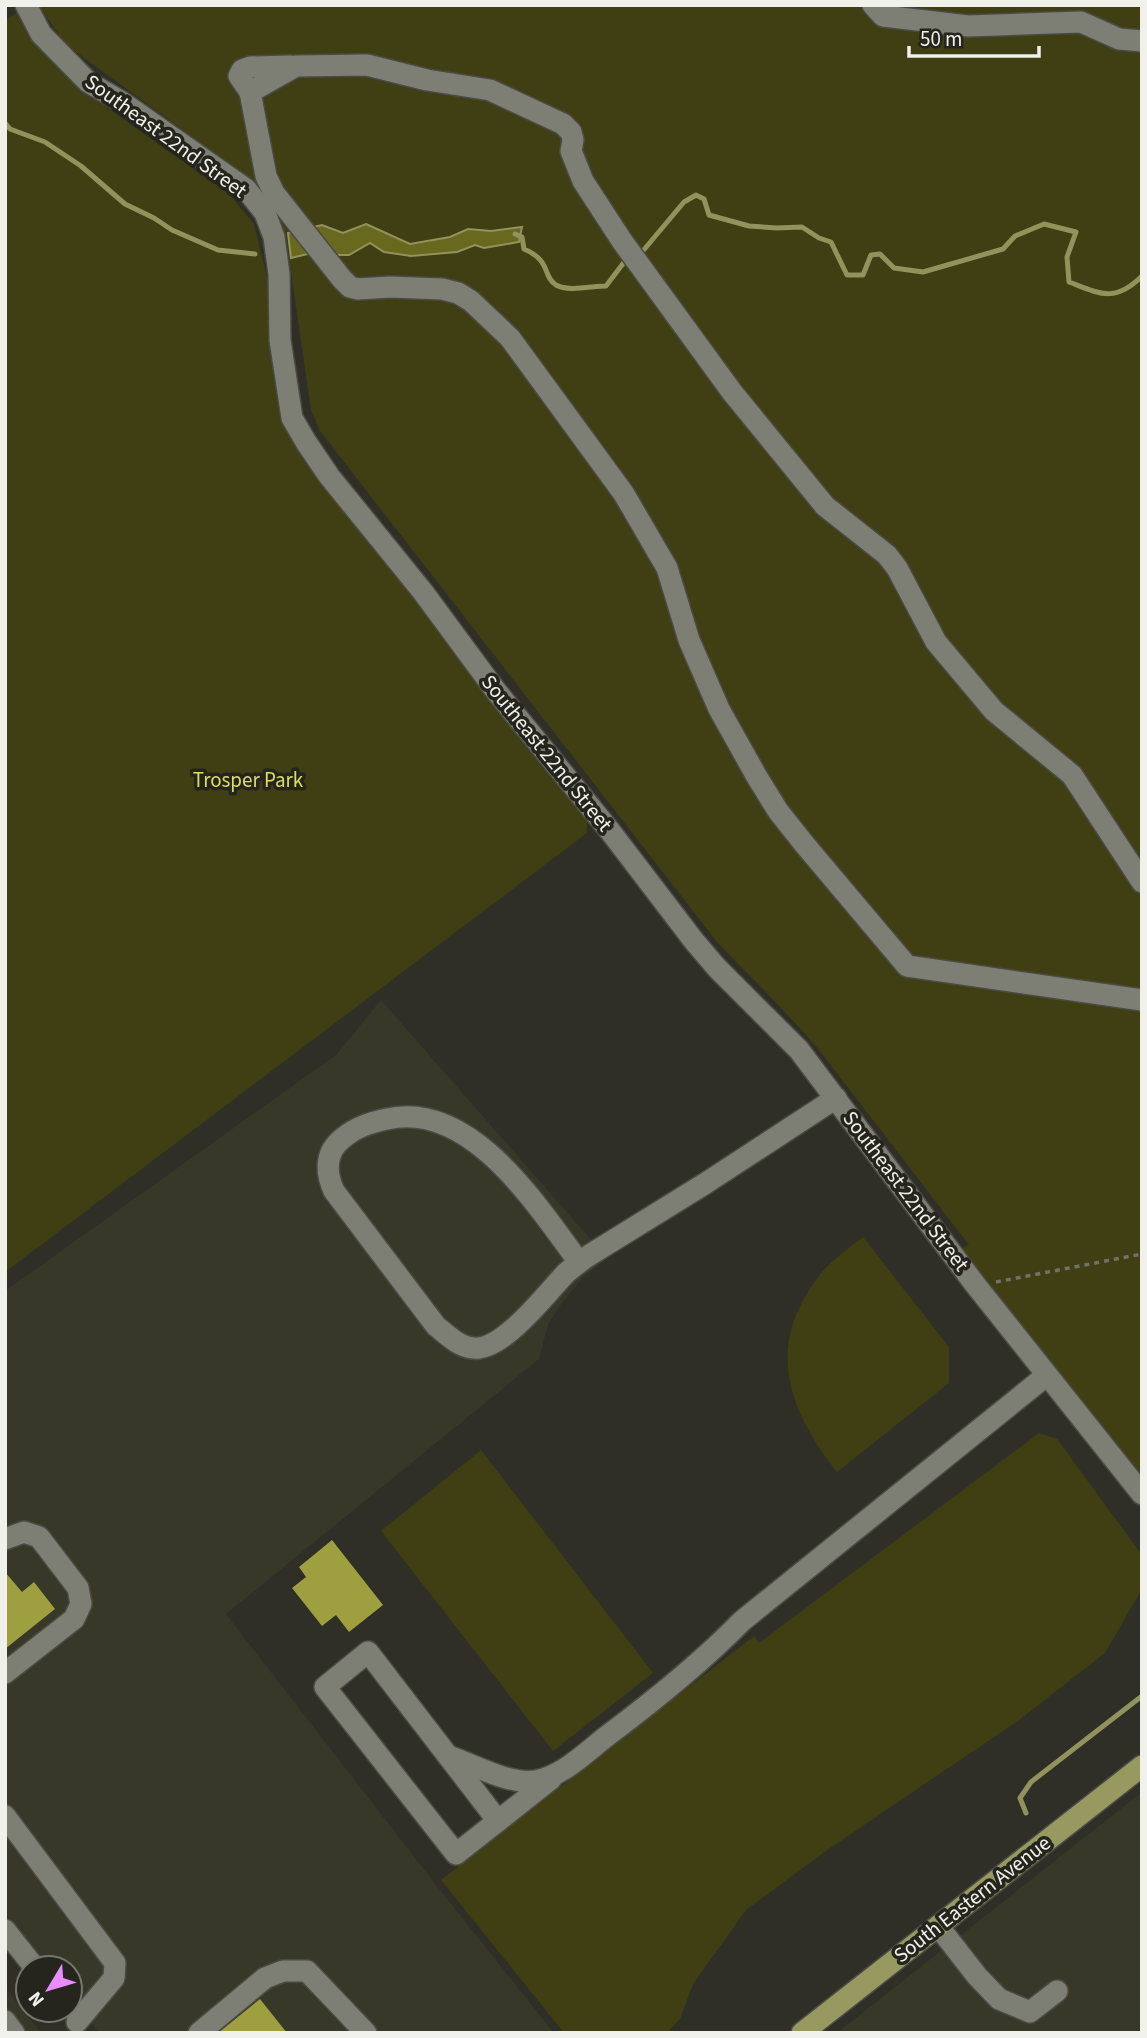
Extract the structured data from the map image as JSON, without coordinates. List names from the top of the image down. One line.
{"streets":{"main road":["South Eastern Avenue"],"street":["Southeast 22nd Street"]},"parks":["Trosper Park"],"scale_bar":"50 m","north":"bottom left"}
